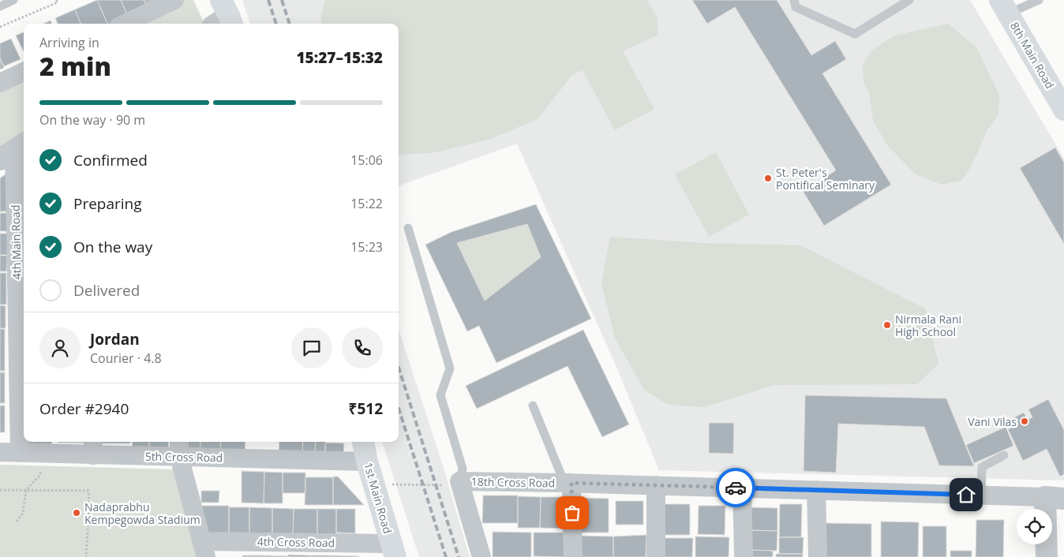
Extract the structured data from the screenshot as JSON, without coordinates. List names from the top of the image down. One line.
{"streets":{"main road":["8th Main Road","1st Main Road"],"street":["4th Main Road","5th Cross Road","18th Cross Road","4th Cross Road"]},"crossings":[["4th Main Road","5th Cross Road"],["5th Cross Road","1st Main Road"],["1st Main Road","4th Cross Road"]],"places":["St. Peter's Pontifical Seminary","Nirmala Rani High School","Vani Vilas","Nadaprabhu Kempegowda Stadium"],"page":{"heading":["2 min","Arriving in","15:27–15:32"],"panel":["Jordan","Courier · 4.8","Order #2940","₹512"],"bar":"On the way · 90 m","list":[["Confirmed","15:06"],["Preparing","15:22"],["On the way","15:23"],"Delivered"]}}
